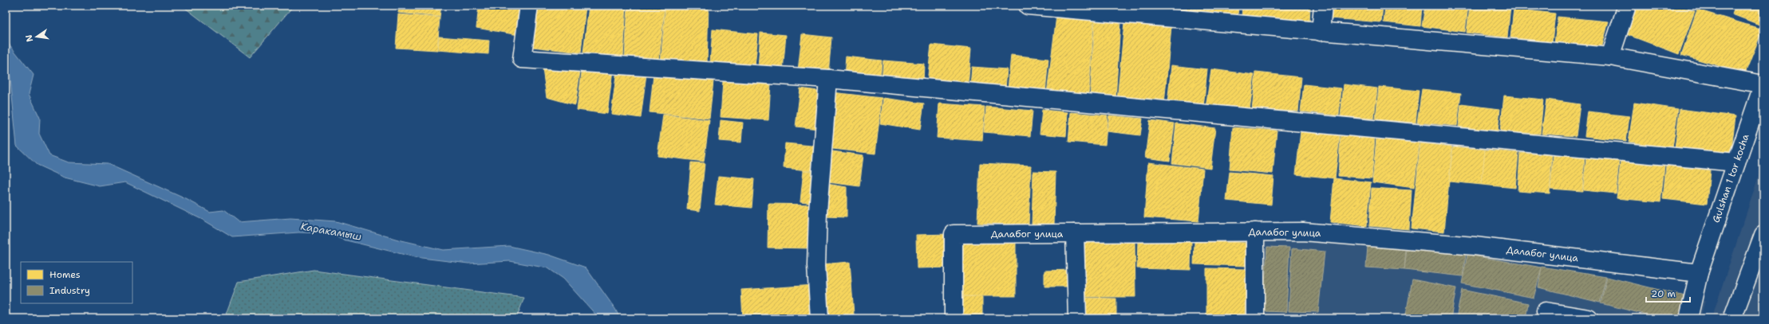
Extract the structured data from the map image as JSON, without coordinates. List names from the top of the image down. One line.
{"streets":{"street":["Gulshan 1 tor kocha","Далабог улица"]},"crossings":[["Gulshan 1 tor kocha","Далабог улица"]],"water":["Каракамыш"],"legend":["Homes","Industry"],"scale_bar":"20 m","north":"left"}
